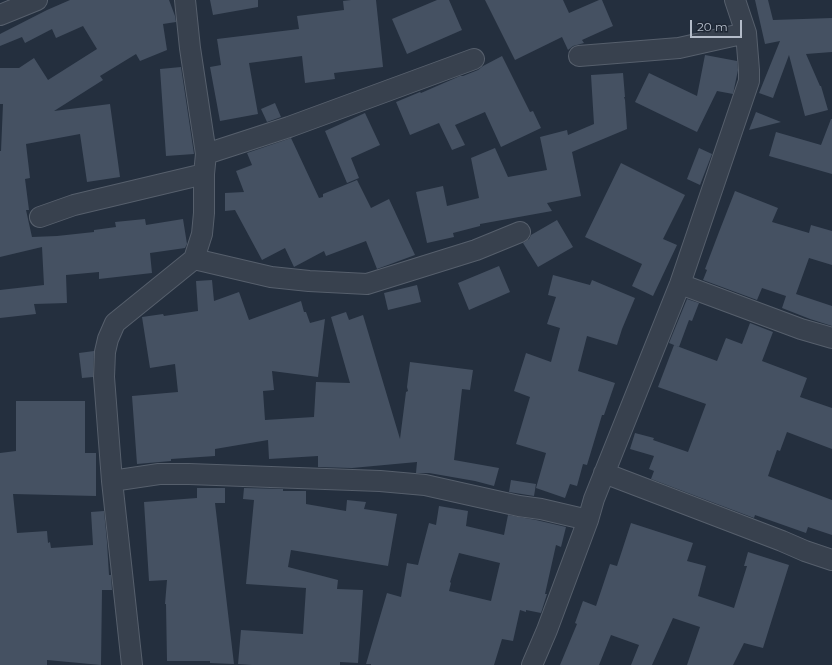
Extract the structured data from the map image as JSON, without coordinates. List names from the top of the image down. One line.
{"scale_bar":"20 m"}
